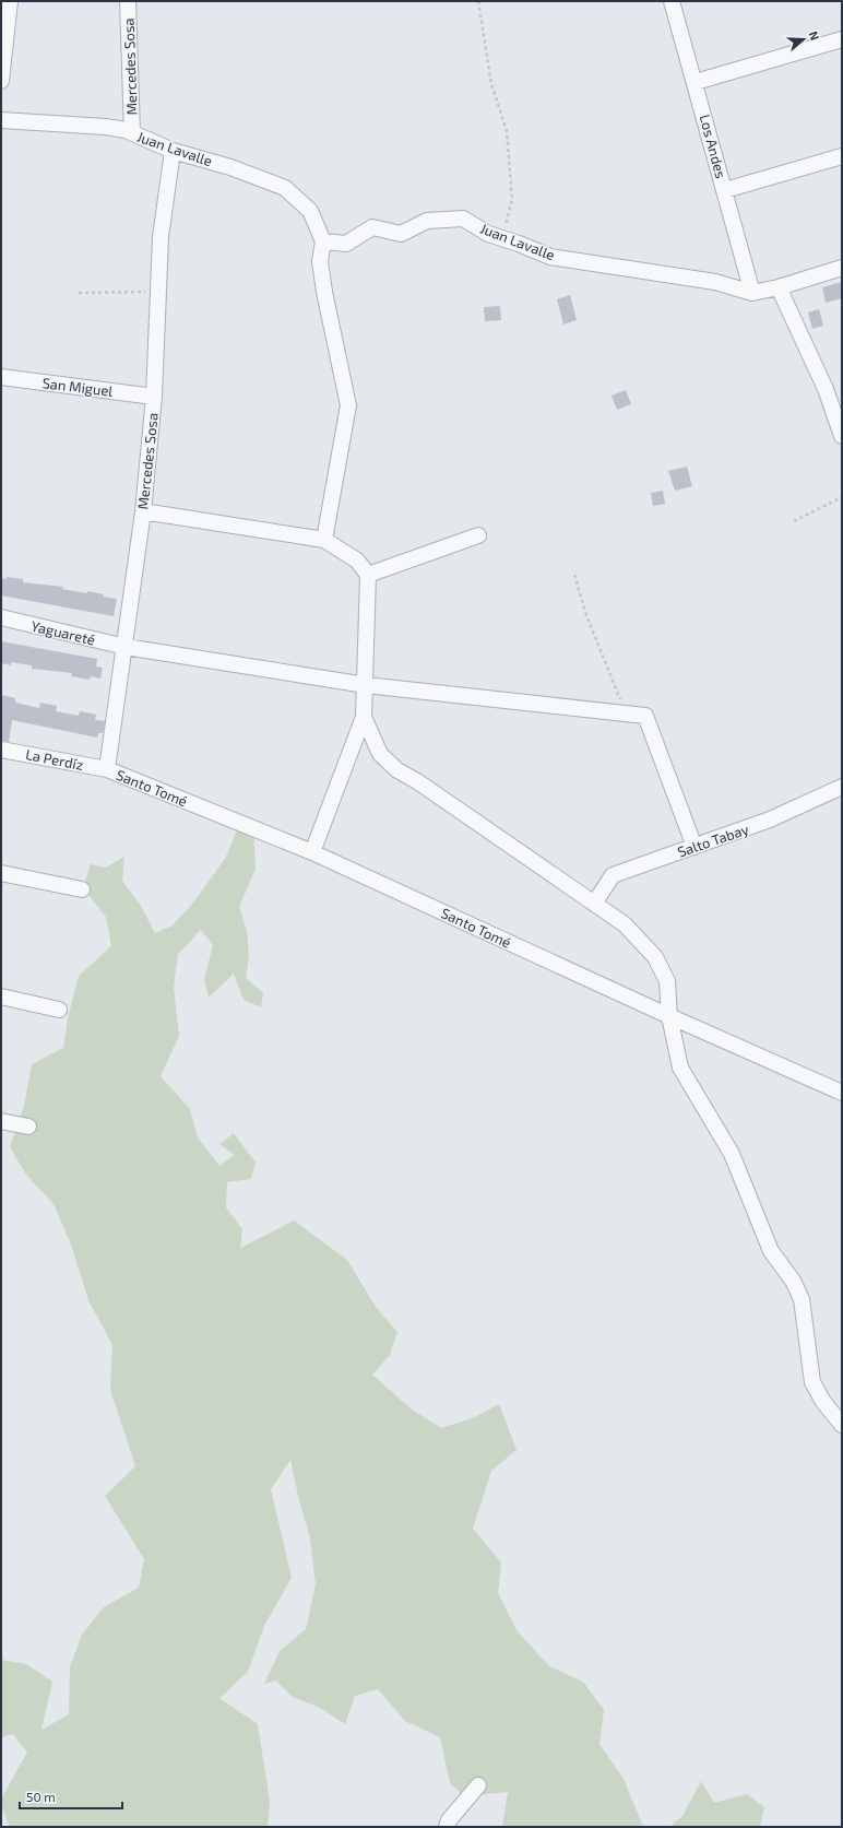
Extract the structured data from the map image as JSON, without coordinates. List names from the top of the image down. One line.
{"streets":{"street":["Mercedes Sosa","Los Andes","Juan Lavalle","San Miguel","Yaguareté","La Perdíz","Santo Tomé","Salto Tabay"]},"crossings":[["Mercedes Sosa","Juan Lavalle"],["Mercedes Sosa","San Miguel"],["Mercedes Sosa","Yaguareté"],["Mercedes Sosa","La Perdíz"],["Mercedes Sosa","Santo Tomé"],["Los Andes","Juan Lavalle"],["Yaguareté","Salto Tabay"],["La Perdíz","Santo Tomé"]],"scale_bar":"50 m","north":"right"}
